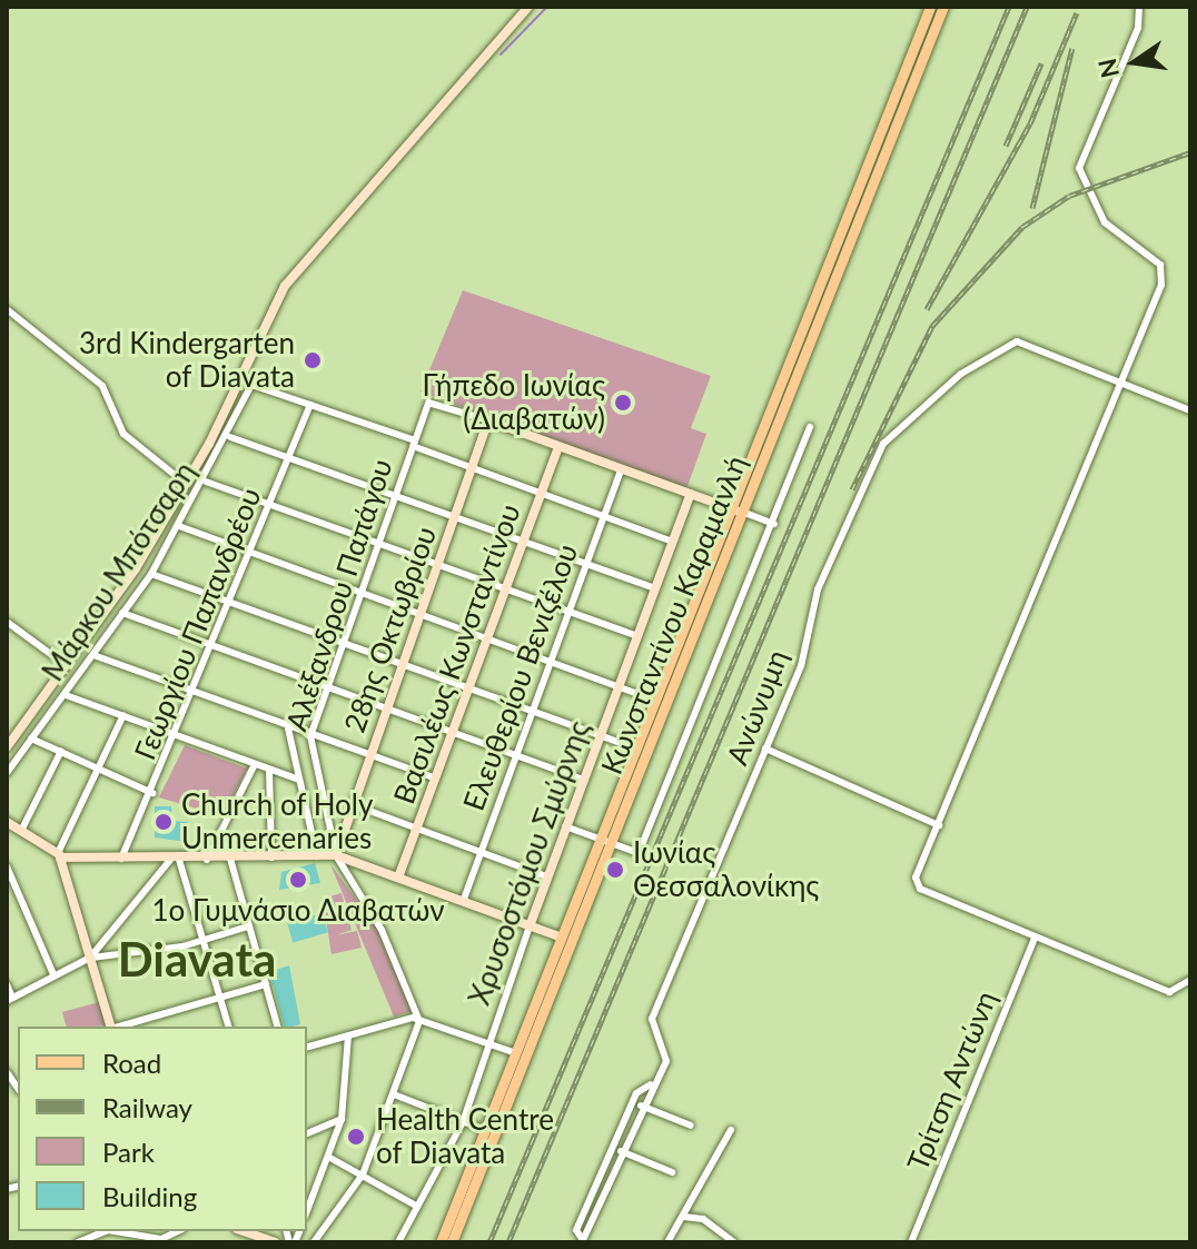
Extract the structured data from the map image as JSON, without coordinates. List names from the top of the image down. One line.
{"streets":{"main road":["Κωνσταντίνου Καραμανλή"],"street":["Μάρκου Μπότσαρη","Αλέξανδρου Παπάγου","Γεωργίου Παπανδρέου","28ης Οκτωβρίου","Βασιλέως Κωνσταντίνου","Ελευθερίου Βενιζέλου","Ανώνυμη","Χρυσοστόμου Σμύρνης","Τρίτση Αντώνη"]},"crossings":[["Μάρκου Μπότσαρη","Γεωργίου Παπανδρέου"],["Αλέξανδρου Παπάγου","28ης Οκτωβρίου"]],"districts":["Diavata"],"places":["3rd Kindergarten of Diavata","Γήπεδο Ιωνίας (Διαβατών)","Church of Holy Unmercenaries","Ιωνίας Θεσσαλονίκης","1ο Γυμνάσιο Διαβατών","Health Centre of Diavata"],"legend":["Road","Railway","Park","Building"],"north":"left"}
